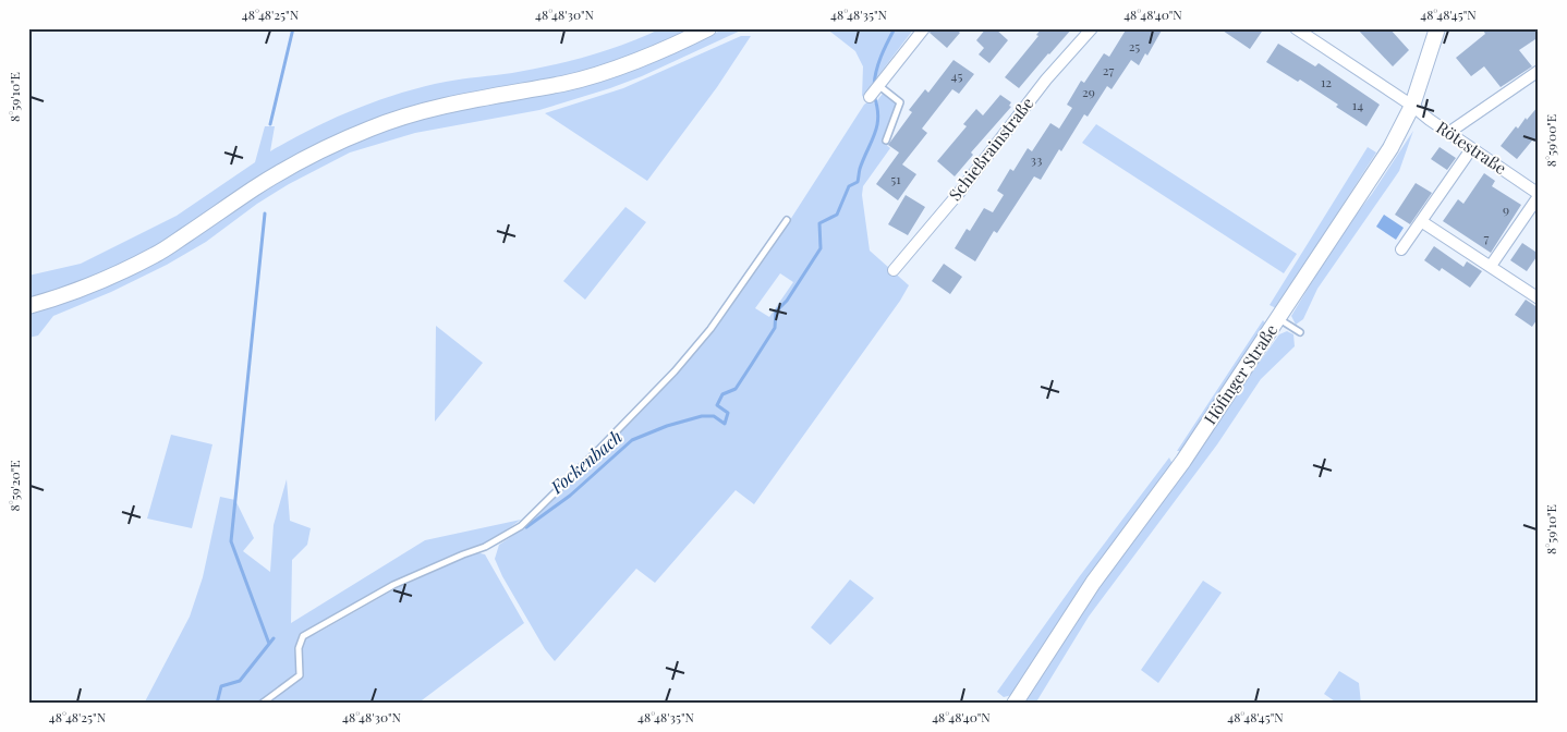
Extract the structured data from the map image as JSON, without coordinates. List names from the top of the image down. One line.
{"streets":{"street":["Rötestraße","Schießrainstraße","Höfinger Straße"]},"crossings":[["Rötestraße","Höfinger Straße"]],"water":["Fockenbach"],"house_numbers":["25","27","45","12","29","14","33","51","9","7"],"coordinates":["48°48'25\"N","48°48'30\"N","48°48'35\"N","48°48'40\"N","48°48'45\"N","8°59'10\"E","8°59'00\"E","8°59'20\"E"]}
